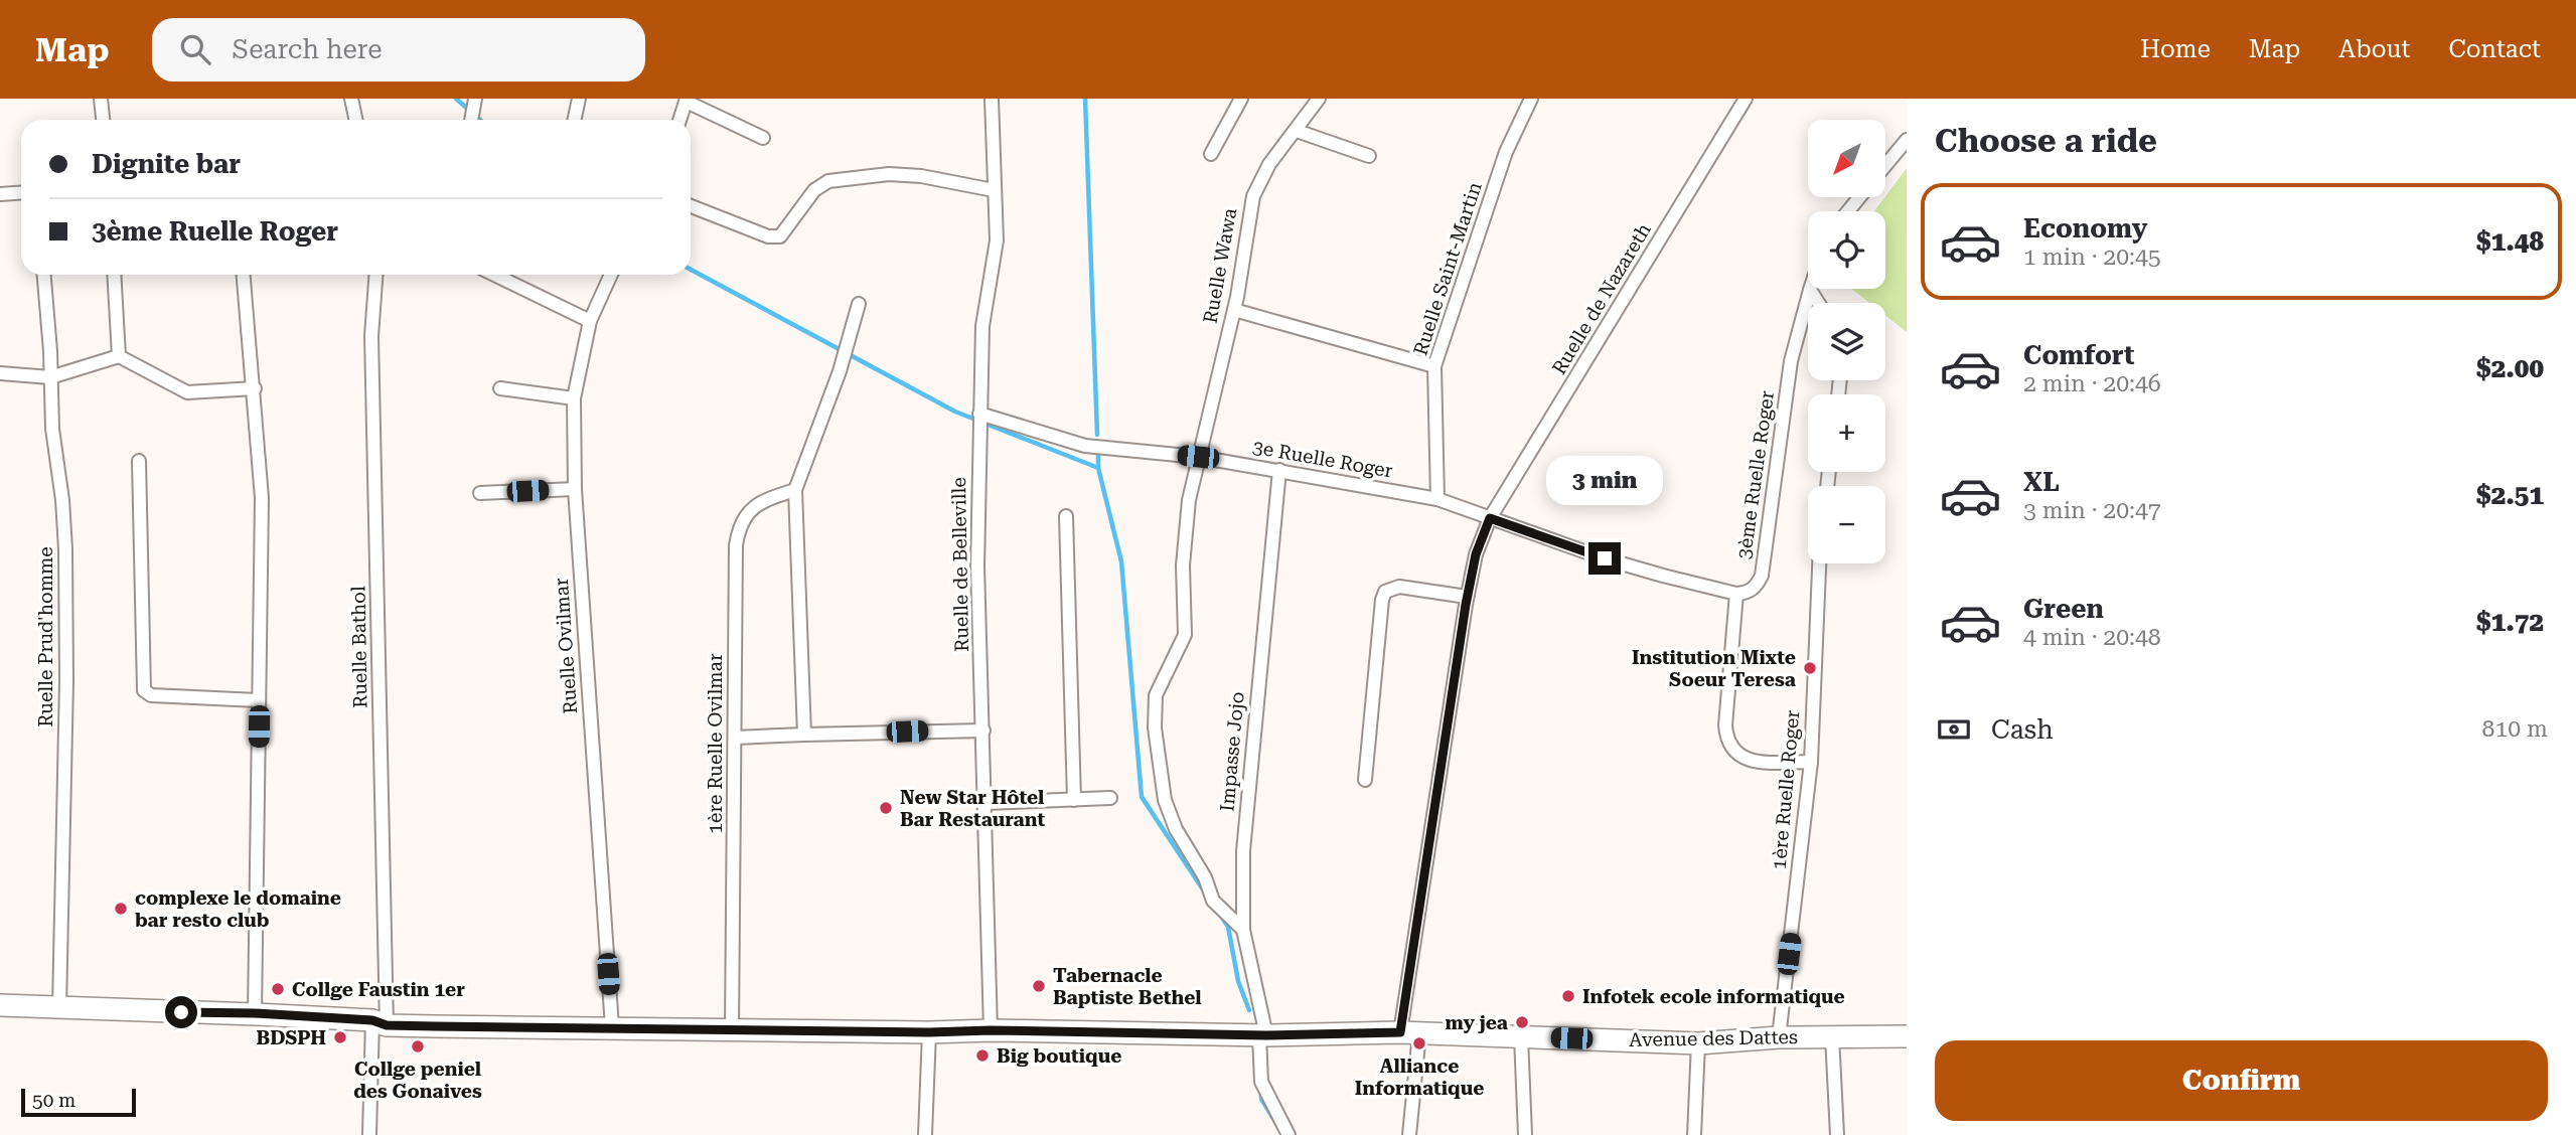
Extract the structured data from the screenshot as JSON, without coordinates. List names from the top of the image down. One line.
{"streets":{"main road":["Avenue des Dattes"],"street":["Ruelle Wawa","Ruelle Saint-Martin","Ruelle de Nazareth","3e Ruelle Roger","3ème Ruelle Roger","Ruelle de Belleville","Ruelle Prud'homme","Ruelle Ovilmar","Ruelle Bathol","1ère Ruelle Ovilmar","Impasse Jojo","1ère Ruelle Roger"]},"crossings":[["Ruelle Wawa","3e Ruelle Roger"],["Ruelle Wawa","Impasse Jojo"],["Ruelle Saint-Martin","3e Ruelle Roger"],["Ruelle de Nazareth","Avenue des Dattes"],["3e Ruelle Roger","Ruelle de Belleville"],["3e Ruelle Roger","Impasse Jojo"],["Ruelle de Belleville","Avenue des Dattes"],["Ruelle Prud'homme","Avenue des Dattes"],["Ruelle Ovilmar","Avenue des Dattes"],["Ruelle Bathol","Avenue des Dattes"],["1ère Ruelle Ovilmar","Avenue des Dattes"],["Impasse Jojo","Avenue des Dattes"],["1ère Ruelle Roger","Avenue des Dattes"]],"places":["Institution Mixte Soeur Teresa","New Star Hôtel Bar Restaurant","complexe le domaine bar resto club","Tabernacle Baptiste Bethel","Collge Faustin 1er","Infotek ecole informatique","my jea","BDSPH","Alliance Informatique","Collge peniel des Gonaives","Big boutique"],"scale_bar":"50 m","north":"bottom left","page":{"header":"Map","search":"Search here","nav":["Home","Map","About","Contact"],"heading":"Choose a ride","map_buttons":["+","−"],"banner":["Dignite bar","3ème Ruelle Roger"],"list":[{"name":"Economy","note":"1 min · 20:45","value":"$1.48"},{"name":"Comfort","note":"2 min · 20:46","value":"$2.00"},{"name":"XL","note":"3 min · 20:47","value":"$2.51"},{"name":"Green","note":"4 min · 20:48","value":"$1.72"}],"bubble":"3 min","pay":["Cash","810 m"],"buttons":"Confirm","scale":"50 m"}}
